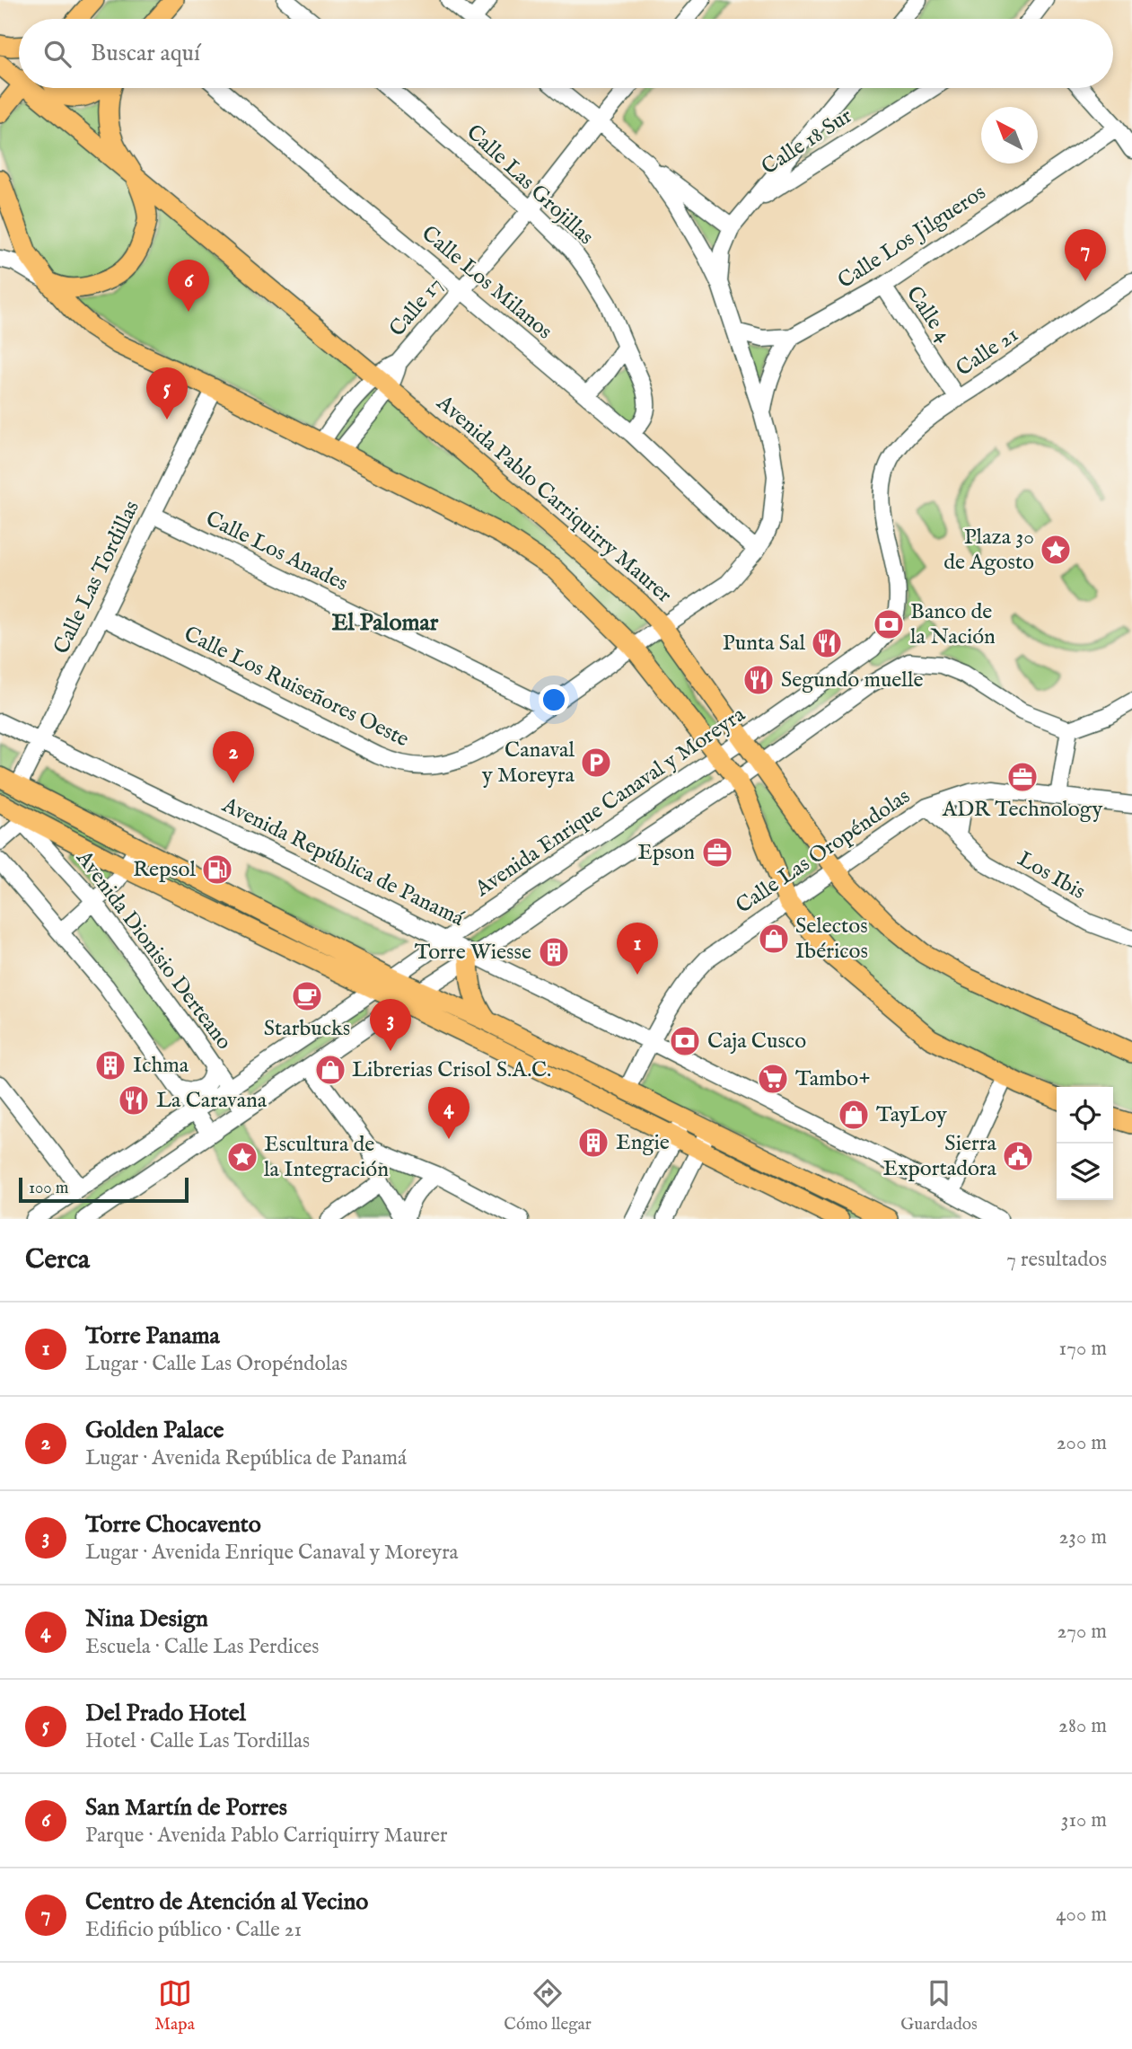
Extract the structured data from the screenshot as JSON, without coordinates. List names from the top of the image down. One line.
{"streets":{"main road":["Avenida Pablo Carriquirry Maurer"],"street":["Calle 18 Sur","Calle Las Grojillas","Calle Los Jilgueros","Calle Los Milanos","Calle 17","Calle 4","Calle 21","Calle Los Anades","Calle Las Tordillas","Calle Los Ruiseñores Oeste","Avenida Enrique Canaval y Moreyra","Calle Las Oropéndolas","Avenida República de Panamá","Los Ibis","Avenida Dionisio Derteano"]},"crossings":[["Calle Las Grojillas","Calle Los Milanos"],["Calle Las Grojillas","Calle 17"],["Calle Los Jilgueros","Calle 4"],["Calle Los Milanos","Calle 17"],["Calle Los Milanos","Calle Los Ruiseñores Oeste"],["Calle 17","Avenida Pablo Carriquirry Maurer"],["Calle 4","Calle 21"],["Calle 21","Avenida Enrique Canaval y Moreyra"],["Avenida Pablo Carriquirry Maurer","Calle Los Ruiseñores Oeste"],["Avenida Pablo Carriquirry Maurer","Avenida Enrique Canaval y Moreyra"],["Avenida Pablo Carriquirry Maurer","Calle Las Oropéndolas"],["Calle Los Anades","Calle Las Tordillas"],["Calle Los Anades","Calle Los Ruiseñores Oeste"],["Calle Las Tordillas","Calle Los Ruiseñores Oeste"],["Calle Las Tordillas","Avenida República de Panamá"],["Avenida Enrique Canaval y Moreyra","Avenida República de Panamá"],["Avenida Enrique Canaval y Moreyra","Avenida Dionisio Derteano"],["Calle Las Oropéndolas","Avenida República de Panamá"],["Calle Las Oropéndolas","Los Ibis"]],"districts":["El Palomar"],"places":{"place":["Plaza 30 de Agosto","Escultura de la Integración"],"bank":["Banco de la Nación","Caja Cusco"],"restaurant":["Punta Sal","Segundo muelle","La Caravana"],"parking":["Canaval y Moreyra"],"office":["ADR Technology","Epson"],"fuel station":["Repsol"],"shop":["Selectos Ibéricos","Librerias Crisol S.A.C.","TayLoy"],"building":["Torre Wiesse","Ichma","Engie"],"cafe":["Starbucks"],"supermarket":["Tambo+"],"public building":["Sierra Exportadora"]},"scale_bar":"100 m","north":"top left","page":{"search":"Buscar aquí","pins":["7","6","5","2","1","3","4"],"scale":"100 m","heading":["Cerca","7 resultados"],"list":[{"mark":"1","name":"Torre Panama","note":"Lugar · Calle Las Oropéndolas","value":"170 m"},{"mark":"2","name":"Golden Palace","note":"Lugar · Avenida República de Panamá","value":"200 m"},{"mark":"3","name":"Torre Chocavento","note":"Lugar · Avenida Enrique Canaval y Moreyra","value":"230 m"},{"mark":"4","name":"Nina Design","note":"Escuela · Calle Las Perdices","value":"270 m"},{"mark":"5","name":"Del Prado Hotel","note":"Hotel · Calle Las Tordillas","value":"280 m"},{"mark":"6","name":"San Martín de Porres","note":"Parque · Avenida Pablo Carriquirry Maurer","value":"310 m"},{"mark":"7","name":"Centro de Atención al Vecino","note":"Edificio público · Calle 21","value":"400 m"}],"nav":["Mapa","Cómo llegar","Guardados"]}}
